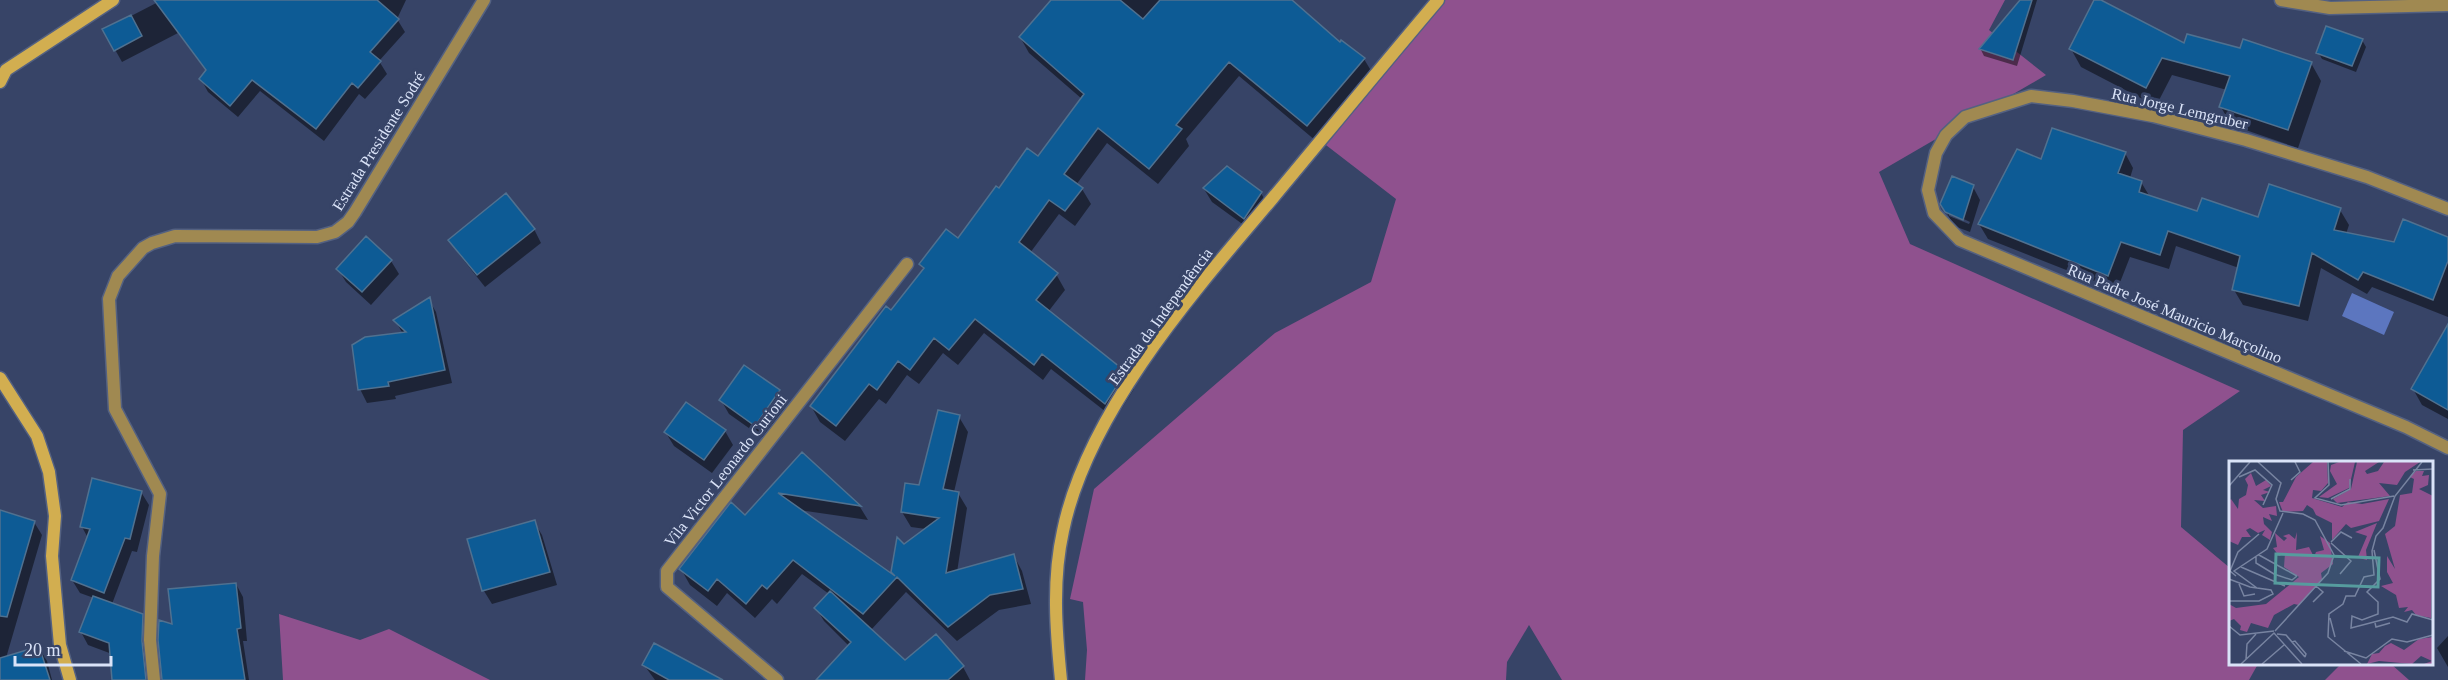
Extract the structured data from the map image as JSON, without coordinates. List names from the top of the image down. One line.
{"streets":{"street":["Rua Jorge Lemgruber","Estrada Presidente Sodré","Rua Padre José Mauricio Marçolino","Estrada da Independência","Vila Victor Leonardo Curioni"]},"crossings":[["Rua Jorge Lemgruber","Rua Padre José Mauricio Marçolino"]],"scale_bar":"20 m"}
